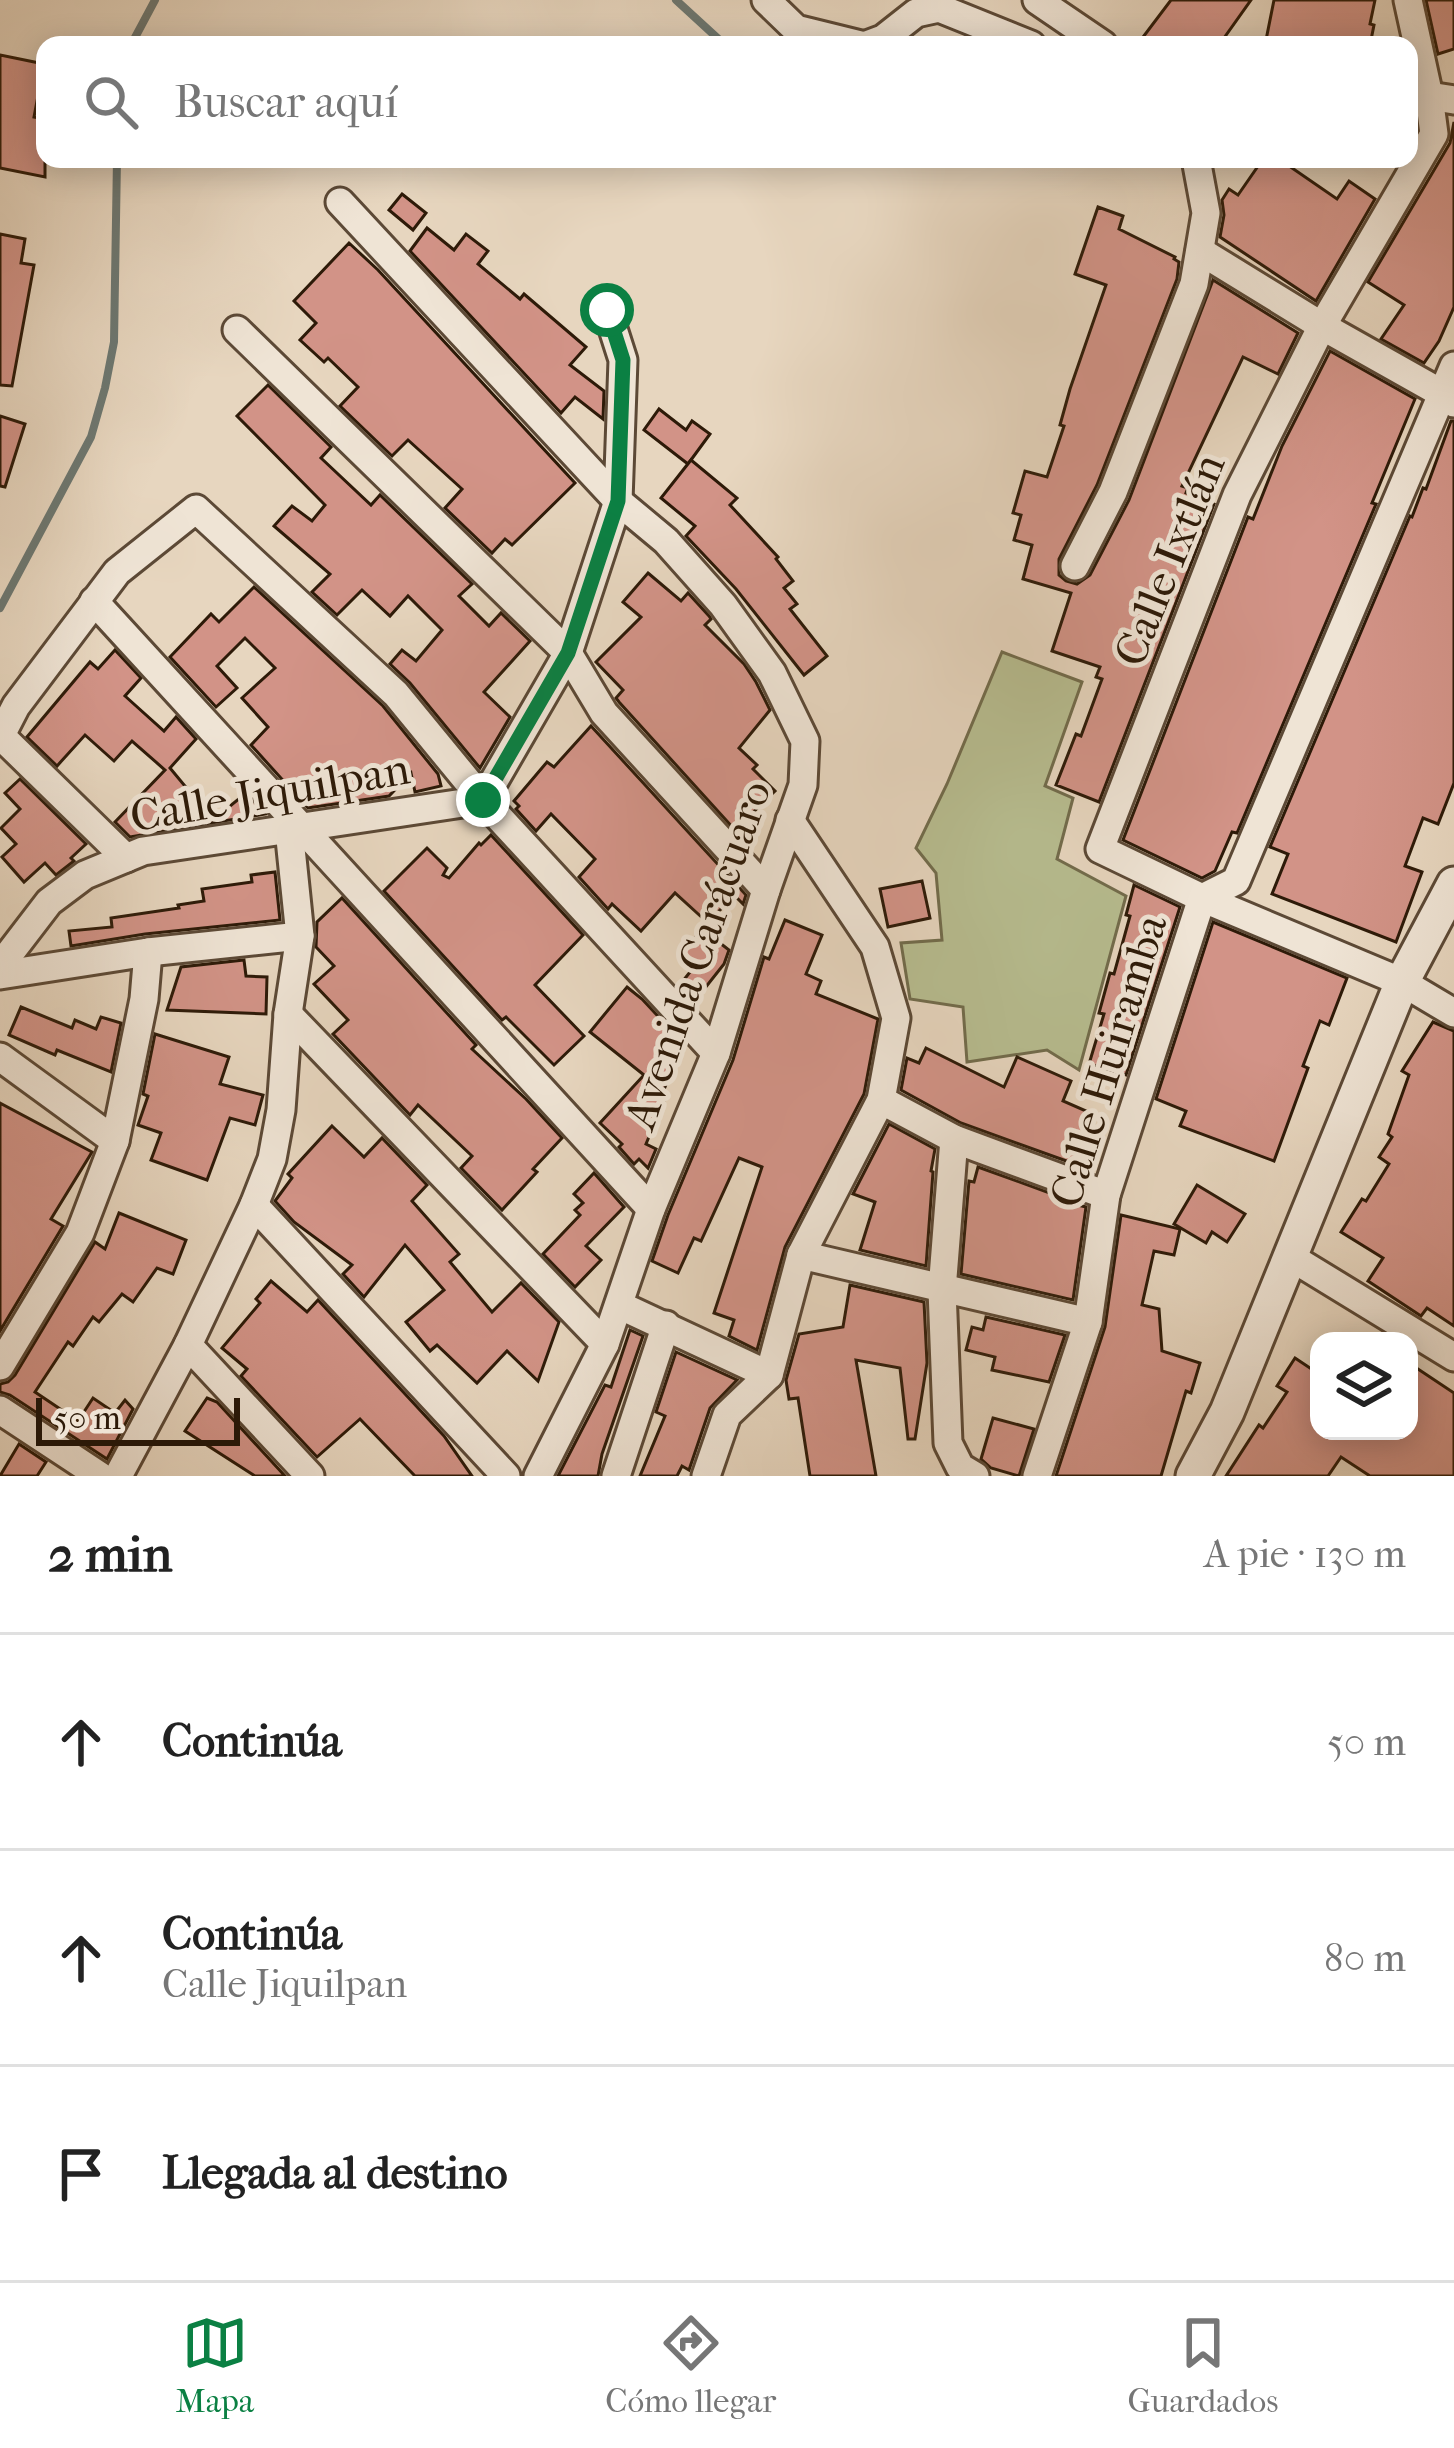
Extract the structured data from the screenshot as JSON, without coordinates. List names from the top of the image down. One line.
{"streets":{"street":["Calle Ixtlán","Calle Jiquilpan","Avenida Carácuaro","Calle Huiramba"]},"crossings":[["Calle Ixtlán","Calle Huiramba"]],"scale_bar":"50 m","page":{"search":"Buscar aquí","scale":"50 m","heading":["2 min","A pie · 130 m"],"list":[["Continúa","50 m"],["Continúa","Calle Jiquilpan","80 m"],"Llegada al destino"],"nav":["Mapa","Cómo llegar","Guardados"]}}
